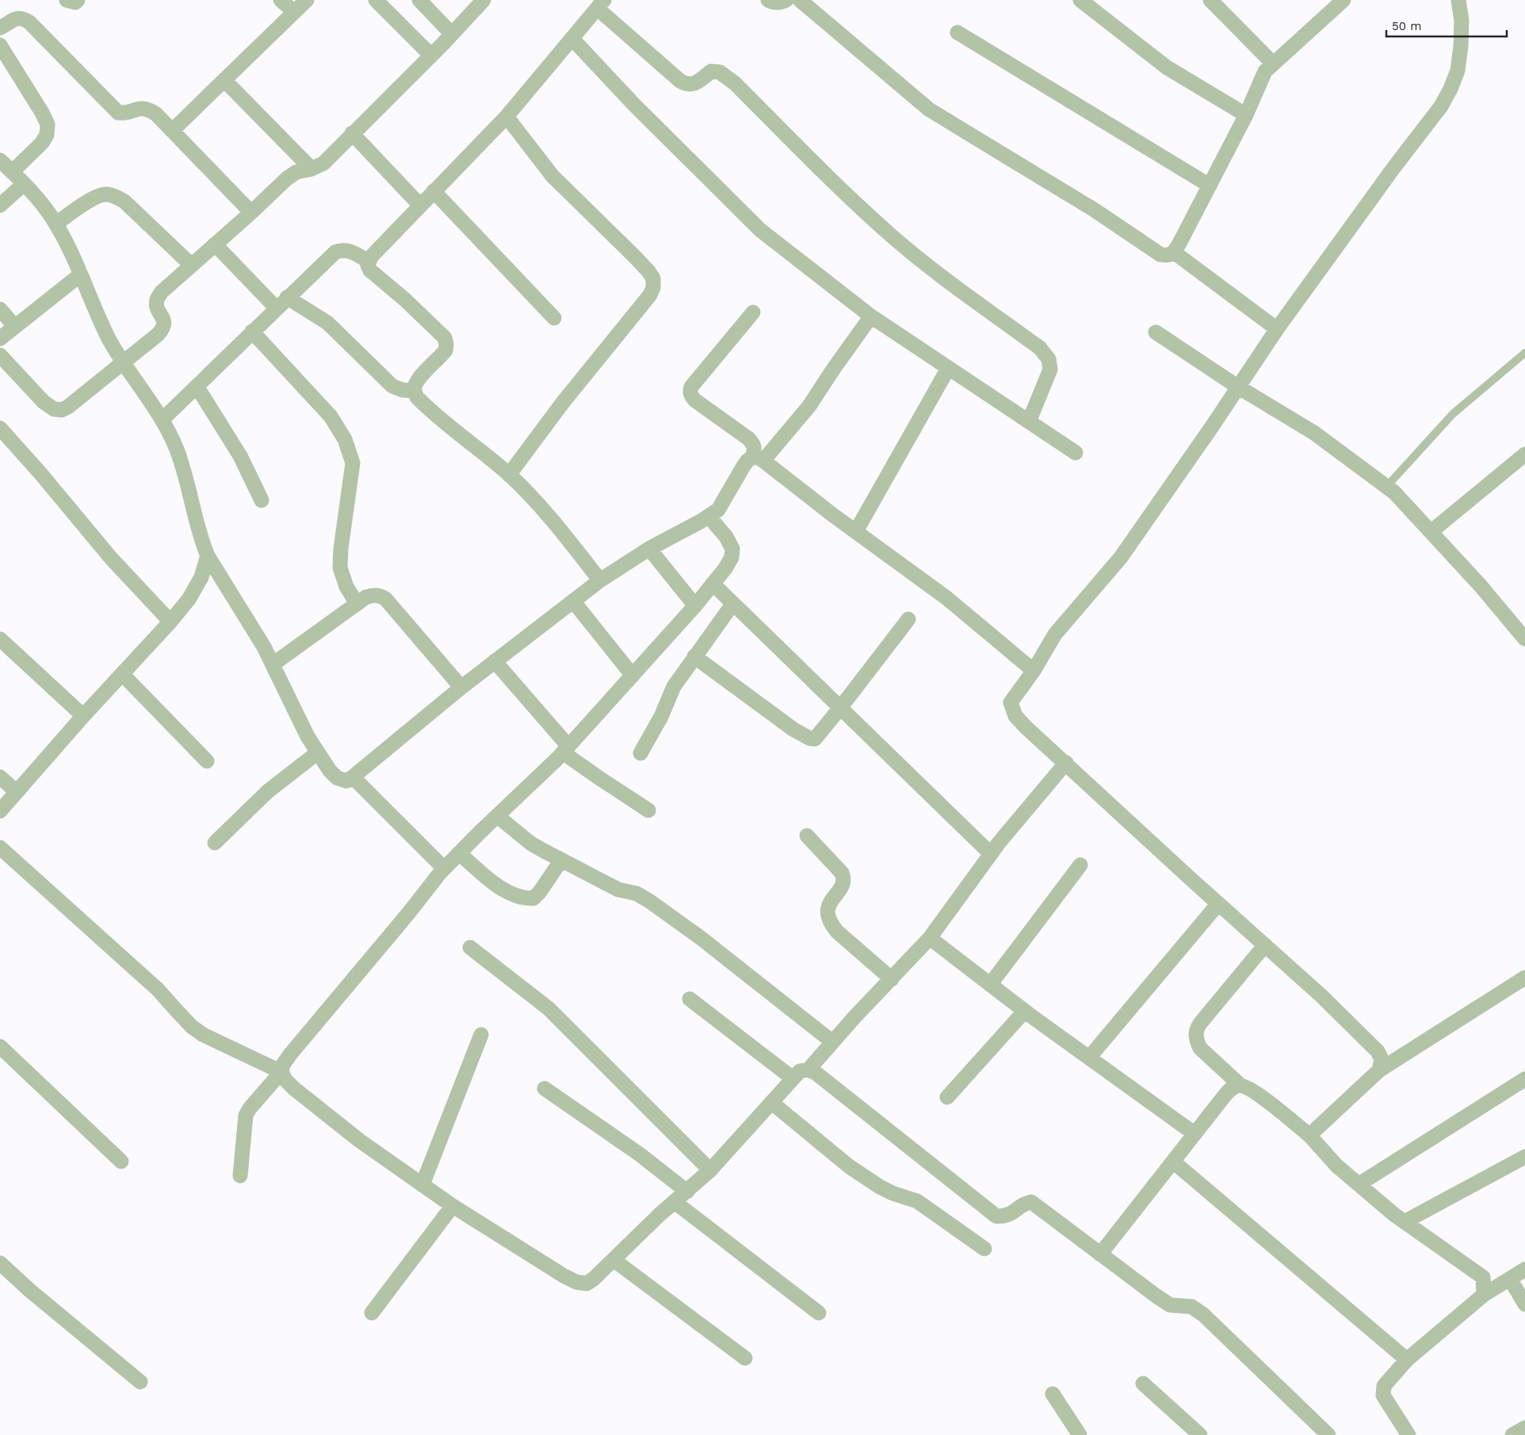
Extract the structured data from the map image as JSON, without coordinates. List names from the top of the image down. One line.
{"scale_bar":"50 m"}
